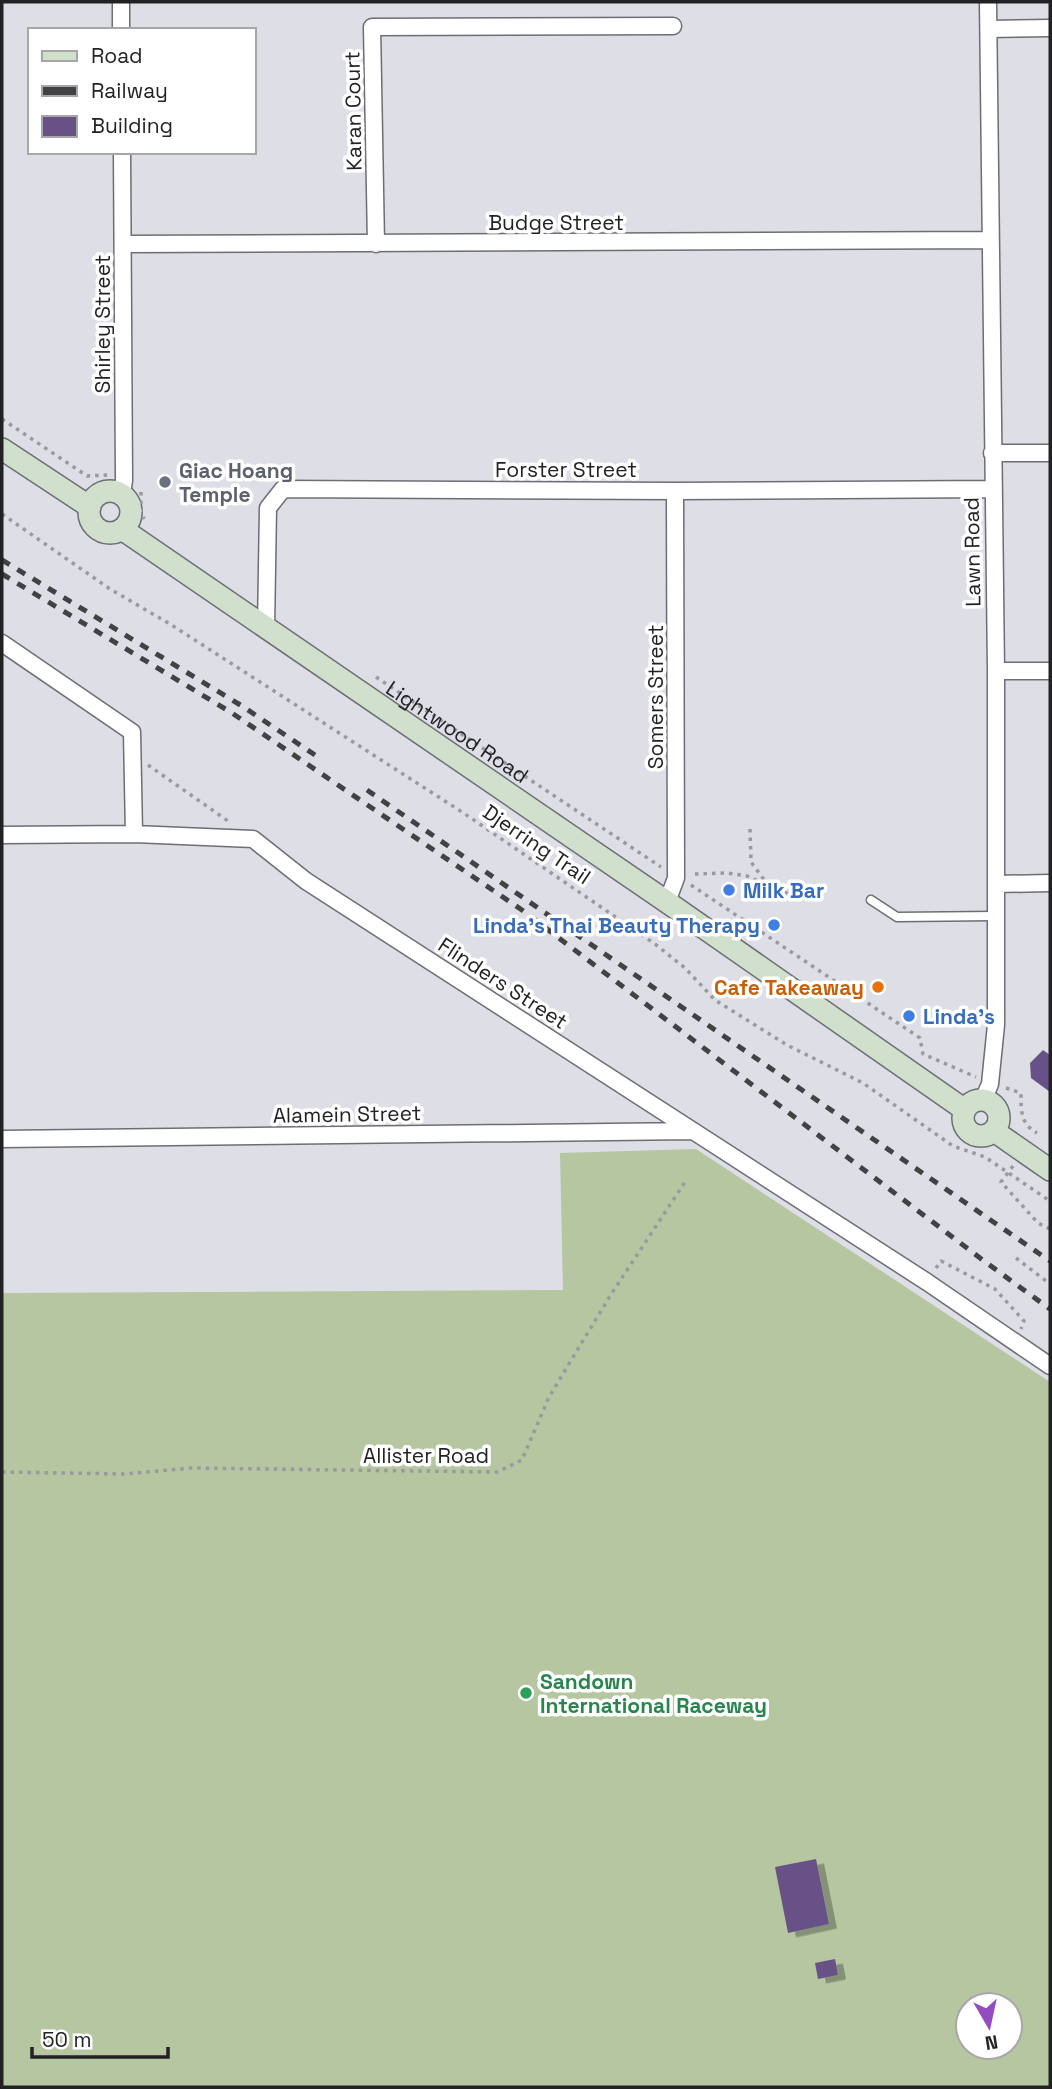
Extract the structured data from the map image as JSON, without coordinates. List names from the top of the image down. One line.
{"streets":{"main road":["Lightwood Road"],"street":["Karan Court","Budge Street","Shirley Street","Forster Street","Lawn Road","Somers Street","Flinders Street","Alamein Street"],"path":["Djerring Trail","Allister Road"]},"crossings":[["Karan Court","Budge Street"],["Budge Street","Shirley Street"],["Budge Street","Lawn Road"],["Shirley Street","Lightwood Road"],["Forster Street","Lawn Road"],["Forster Street","Somers Street"],["Forster Street","Lightwood Road"],["Lawn Road","Lightwood Road"],["Somers Street","Lightwood Road"],["Flinders Street","Alamein Street"]],"places":["Giac Hoang Temple","Milk Bar","Linda's Thai Beauty Therapy","Cafe Takeaway","Linda's","Sandown International Raceway"],"legend":["Road","Railway","Building"],"scale_bar":"50 m","north":"bottom"}
